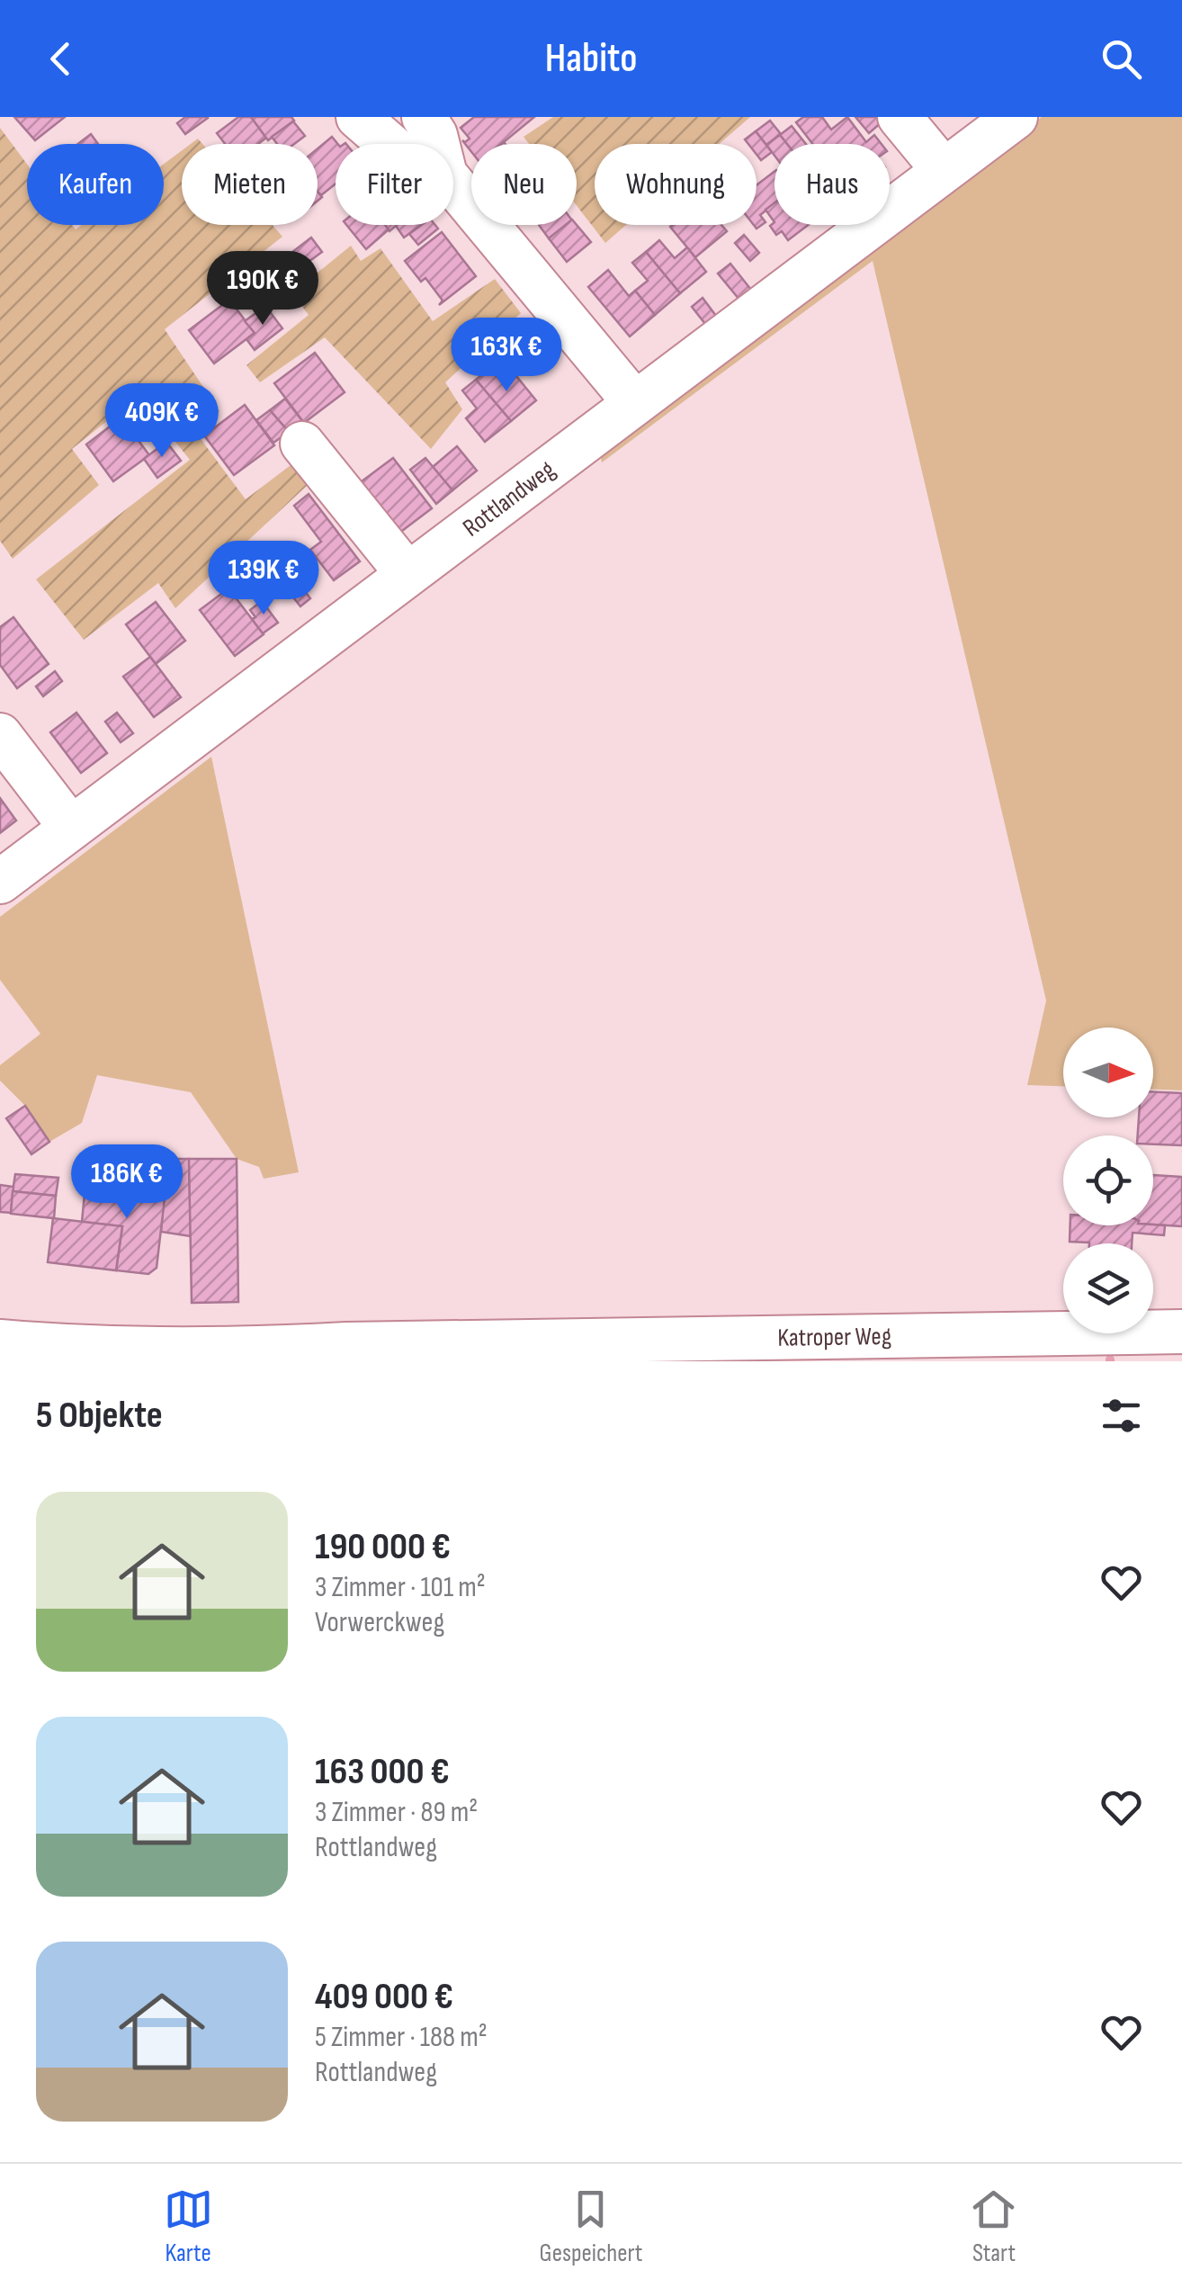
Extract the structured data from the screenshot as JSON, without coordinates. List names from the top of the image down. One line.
{"streets":{"street":["Rottlandweg","Katroper Weg"]},"north":"right","page":{"header":"Habito","chip":["Kaufen","Mieten","Filter","Neu","Wohnung","Haus"],"price":["190K €","163K €","409K €","139K €","186K €"],"heading":"5 Objekte","list":[{"name":"190 000 €","note":"3 Zimmer · 101 m² · Vorwerckweg"},{"name":"163 000 €","note":"3 Zimmer · 89 m² · Rottlandweg"},{"name":"409 000 €","note":"5 Zimmer · 188 m² · Rottlandweg"}],"tabs":["Karte","Gespeichert","Start"]}}
